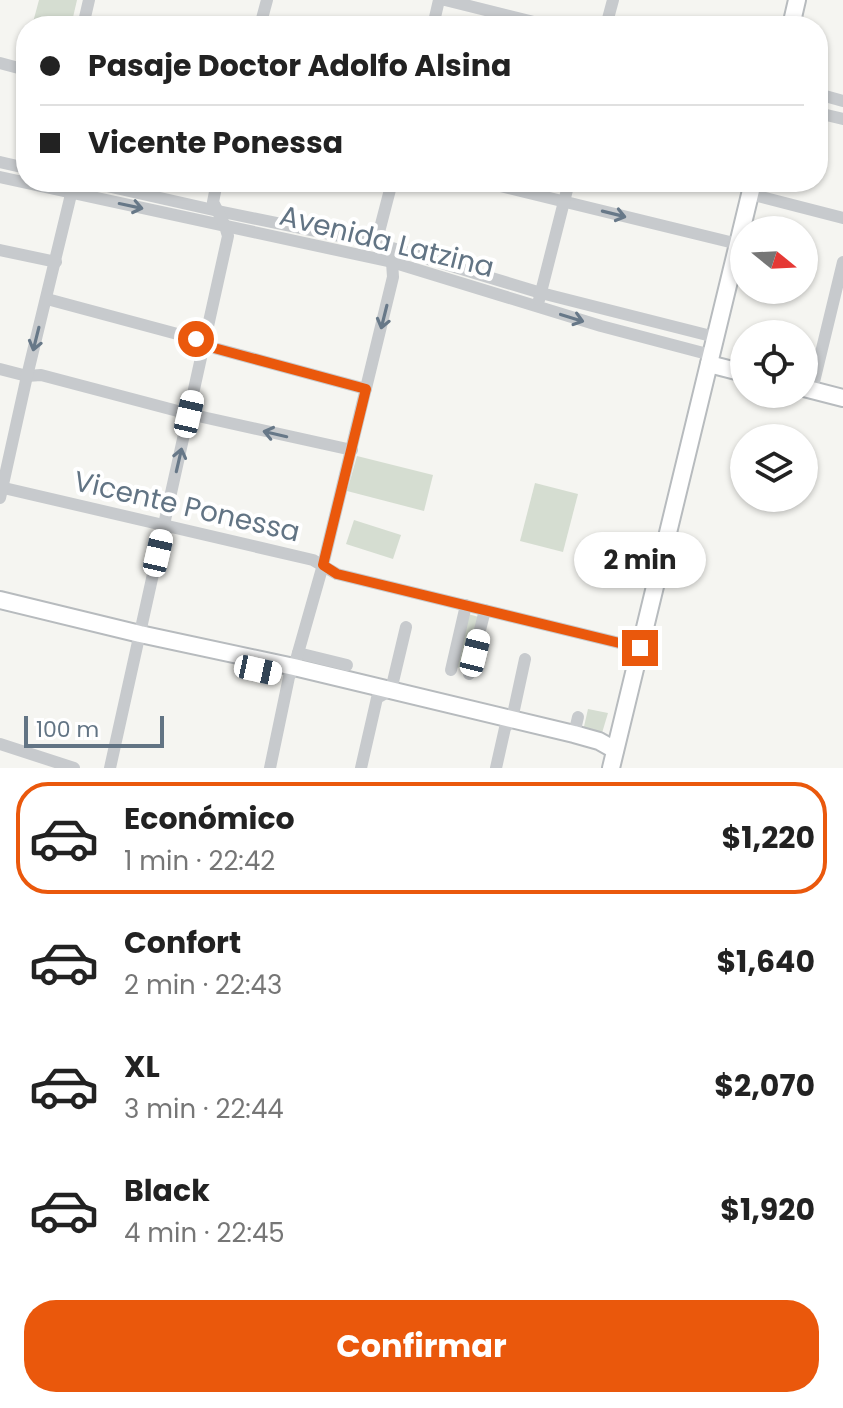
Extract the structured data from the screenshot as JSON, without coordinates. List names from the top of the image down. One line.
{"streets":{"street":["Avenida Latzina","Vicente Ponessa"]},"scale_bar":"100 m","north":"right","page":{"banner":["Pasaje Doctor Adolfo Alsina","Vicente Ponessa"],"bubble":"2 min","scale":"100 m","list":[{"name":"Económico","note":"1 min · 22:42","value":"$1,220"},{"name":"Confort","note":"2 min · 22:43","value":"$1,640"},{"name":"XL","note":"3 min · 22:44","value":"$2,070"},{"name":"Black","note":"4 min · 22:45","value":"$1,920"}],"buttons":"Confirmar"}}
